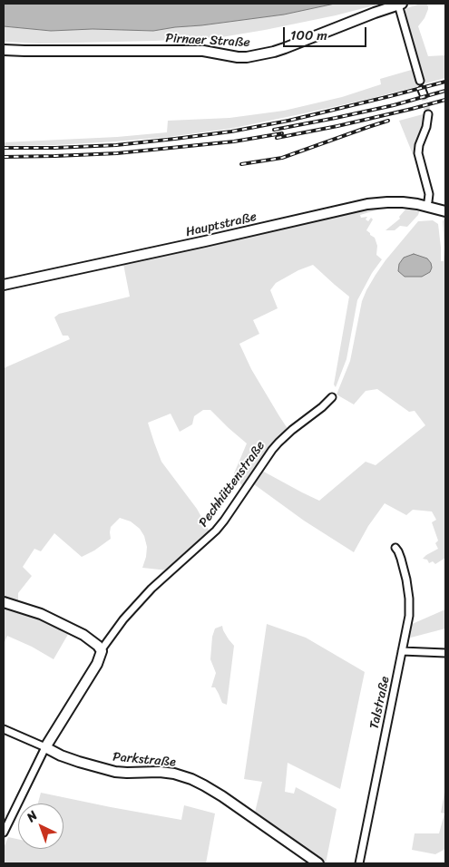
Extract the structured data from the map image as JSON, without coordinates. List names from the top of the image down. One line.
{"streets":{"street":["Pirnaer Straße","Hauptstraße","Pechhüttenstraße","Talstraße","Parkstraße"]},"crossings":[["Pechhüttenstraße","Parkstraße"]],"scale_bar":"100 m","north":"top left"}
